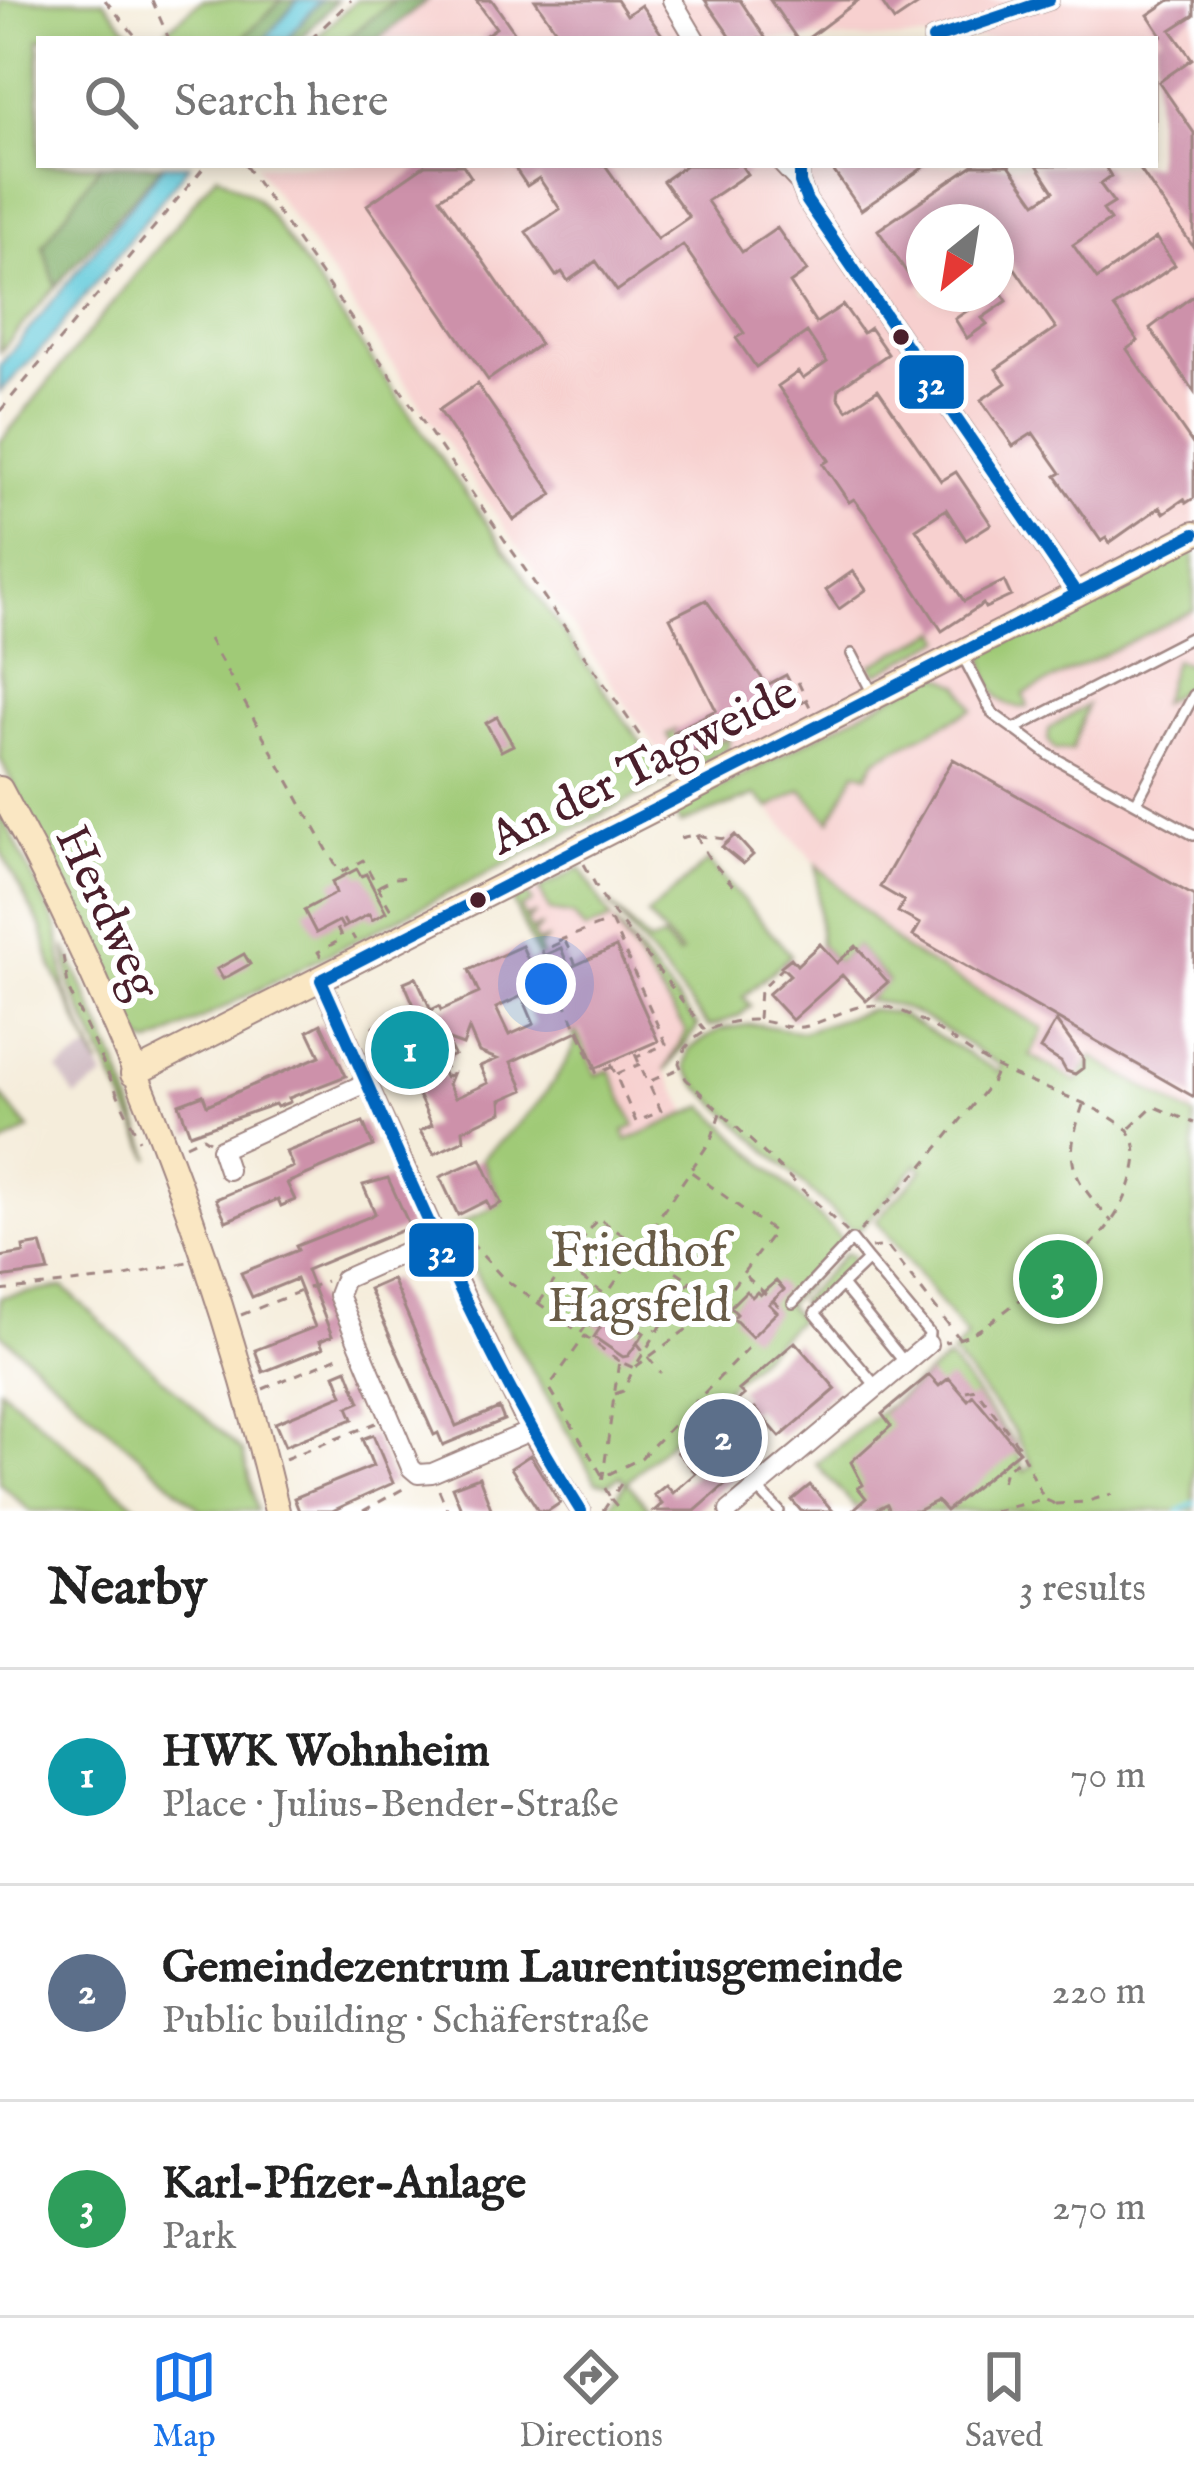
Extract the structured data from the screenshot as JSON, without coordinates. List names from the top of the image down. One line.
{"streets":{"main road":["An der Tagweide","Herdweg"]},"crossings":[["An der Tagweide","Herdweg"]],"parks":["Friedhof Hagsfeld"],"lines":["transit line 32"],"north":"bottom left","page":{"search":"Search here","pins":["1","3","2"],"heading":["Nearby","3 results"],"list":[{"mark":"1","name":"HWK Wohnheim","note":"Place · Julius-Bender-Straße","value":"70 m"},{"mark":"2","name":"Gemeindezentrum Laurentiusgemeinde","note":"Public building · Schäferstraße","value":"220 m"},{"mark":"3","name":"Karl-Pfizer-Anlage","note":"Park","value":"270 m"}],"nav":["Map","Directions","Saved"]}}
